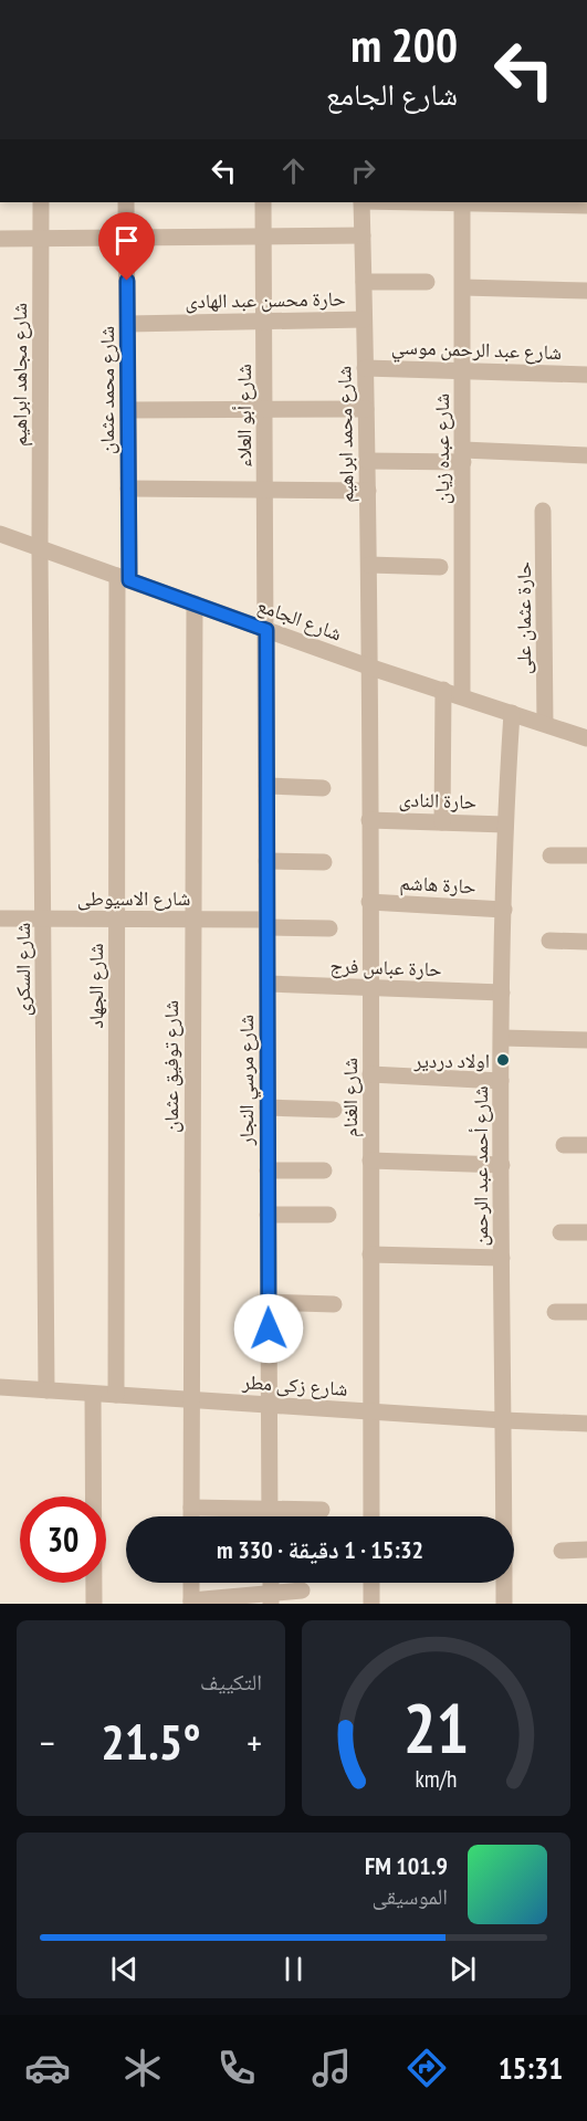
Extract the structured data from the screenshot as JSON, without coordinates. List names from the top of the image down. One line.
{"streets":{"street":["حارة محسن عبد الهادى","شارع عبد الرحمن موسي","شارع مجاهد ابراهيم","شارع محمد عثمان","شارع أبو العلاء","شارع محمد ابراهيم","شارع عبده زيان","حارة عثمان على","شارع الجامع","حارة النادى","حارة هاشم","شارع الاسيوطى","حارة عباس فرج","شارع السكرى","شارع الجهاد","شارع توفيق عثمان","شارع مرسي النجار","شارع الغنام","شارع أحمد عبد الرحمن","شارع زكى مطر"]},"crossings":[["حارة محسن عبد الهادى","شارع محمد عثمان"],["حارة محسن عبد الهادى","شارع أبو العلاء"],["حارة محسن عبد الهادى","شارع محمد ابراهيم"],["شارع عبد الرحمن موسي","شارع محمد ابراهيم"],["شارع عبد الرحمن موسي","شارع عبده زيان"],["شارع مجاهد ابراهيم","شارع الجامع"],["شارع مجاهد ابراهيم","شارع السكرى"],["شارع محمد عثمان","شارع الجامع"],["شارع محمد عثمان","شارع الجهاد"],["شارع أبو العلاء","شارع الجامع"],["شارع أبو العلاء","شارع مرسي النجار"],["شارع محمد ابراهيم","شارع الجامع"],["شارع محمد ابراهيم","شارع الغنام"],["شارع عبده زيان","شارع الجامع"],["حارة عثمان على","شارع الجامع"],["شارع الجامع","شارع السكرى"],["شارع الجامع","شارع الجهاد"],["شارع الجامع","شارع توفيق عثمان"],["شارع الجامع","شارع مرسي النجار"],["شارع الجامع","شارع الغنام"],["شارع الجامع","شارع أحمد عبد الرحمن"],["حارة النادى","شارع الغنام"],["حارة النادى","شارع أحمد عبد الرحمن"],["حارة هاشم","شارع الغنام"],["حارة هاشم","شارع أحمد عبد الرحمن"],["شارع الاسيوطى","شارع السكرى"],["شارع الاسيوطى","شارع الجهاد"],["شارع الاسيوطى","شارع توفيق عثمان"],["شارع الاسيوطى","شارع مرسي النجار"],["حارة عباس فرج","شارع مرسي النجار"],["حارة عباس فرج","شارع الغنام"],["حارة عباس فرج","شارع أحمد عبد الرحمن"],["شارع السكرى","شارع زكى مطر"],["شارع الجهاد","شارع زكى مطر"],["شارع توفيق عثمان","شارع زكى مطر"],["شارع مرسي النجار","شارع زكى مطر"],["شارع الغنام","شارع زكى مطر"],["شارع أحمد عبد الرحمن","شارع زكى مطر"]],"places":["اولاد دردير"],"page":{"turn":["200 m","شارع الجامع"],"limit":"30","trip":"15:32 · 1 دقيقة · 330 m","tile":"التكييف","heat":["−","21.5°","+"],"song":["101.9 FM","الموسيقى"],"tabs":"15:31","gauge":["21","km/h"]}}
